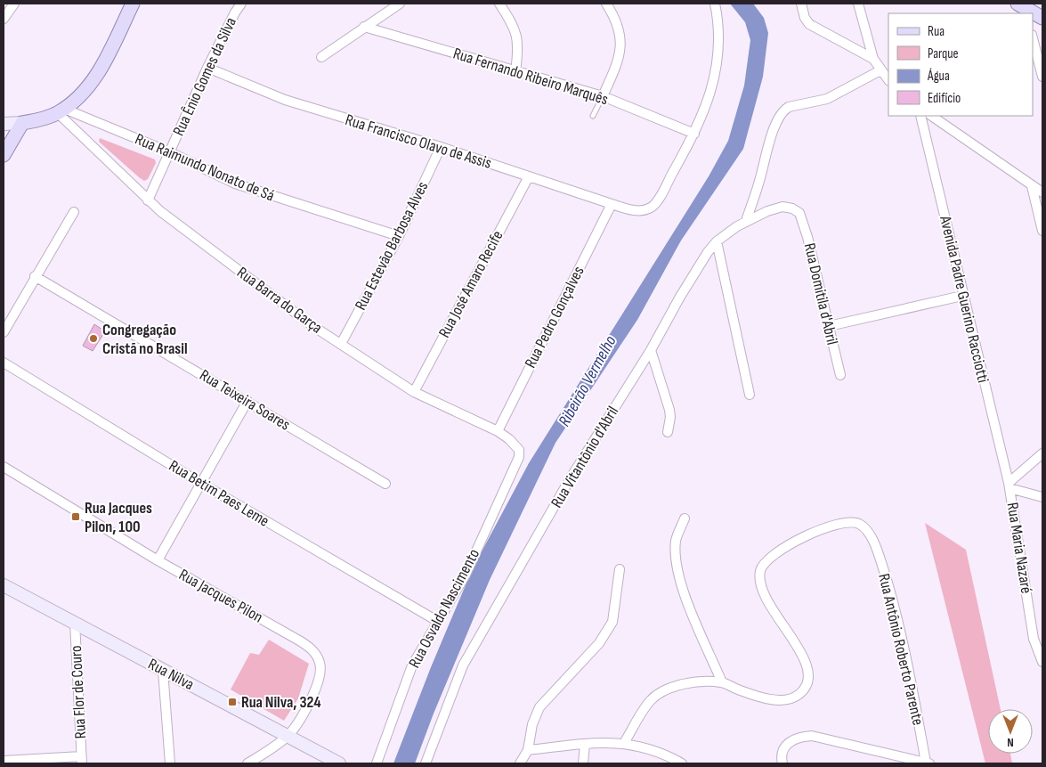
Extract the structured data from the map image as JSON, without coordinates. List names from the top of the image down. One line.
{"streets":{"street":["Rua Ênio Gomes da Silva","Rua Fernando Ribeiro Marquês","Rua Francisco Olavo de Assis","Rua Raimundo Nonato de Sá","Rua Estevão Barbosa Alves","Rua José Amaro Recife","Rua Domitila d'Abril","Avenida Padre Guerino Racciotti","Rua Barra do Garça","Rua Pedro Gonçalves","Rua Teixeira Soares","Rua Vitantônio d'Abril","Rua Betim Paes Leme","Rua Maria Nazaré","Rua Jacques Pilon","Rua Osvaldo Nascimento","Rua Antônio Roberto Parente","Rua Nilva","Rua Flor de Couro"]},"crossings":[["Rua Ênio Gomes da Silva","Rua Francisco Olavo de Assis"],["Rua Ênio Gomes da Silva","Rua Raimundo Nonato de Sá"],["Rua Ênio Gomes da Silva","Rua Barra do Garça"],["Rua Fernando Ribeiro Marquês","Rua Francisco Olavo de Assis"],["Rua Francisco Olavo de Assis","Rua Estevão Barbosa Alves"],["Rua Francisco Olavo de Assis","Rua José Amaro Recife"],["Rua Francisco Olavo de Assis","Rua Pedro Gonçalves"],["Rua Raimundo Nonato de Sá","Rua Estevão Barbosa Alves"],["Rua Raimundo Nonato de Sá","Rua Barra do Garça"],["Rua Estevão Barbosa Alves","Rua Barra do Garça"],["Rua José Amaro Recife","Rua Barra do Garça"],["Rua Domitila d'Abril","Rua Vitantônio d'Abril"],["Avenida Padre Guerino Racciotti","Rua Maria Nazaré"],["Rua Barra do Garça","Rua Pedro Gonçalves"],["Rua Barra do Garça","Rua Osvaldo Nascimento"],["Rua Betim Paes Leme","Rua Osvaldo Nascimento"],["Rua Jacques Pilon","Rua Nilva"],["Rua Nilva","Rua Flor de Couro"]],"water":["Ribeirão Vermelho"],"places":{"other":["Congregação Cristã no Brasil"],"transit":["Rua Jacques Pilon, 100","Rua Nilva, 324"]},"legend":["Rua","Parque","Água","Edifício"],"north":"bottom"}
